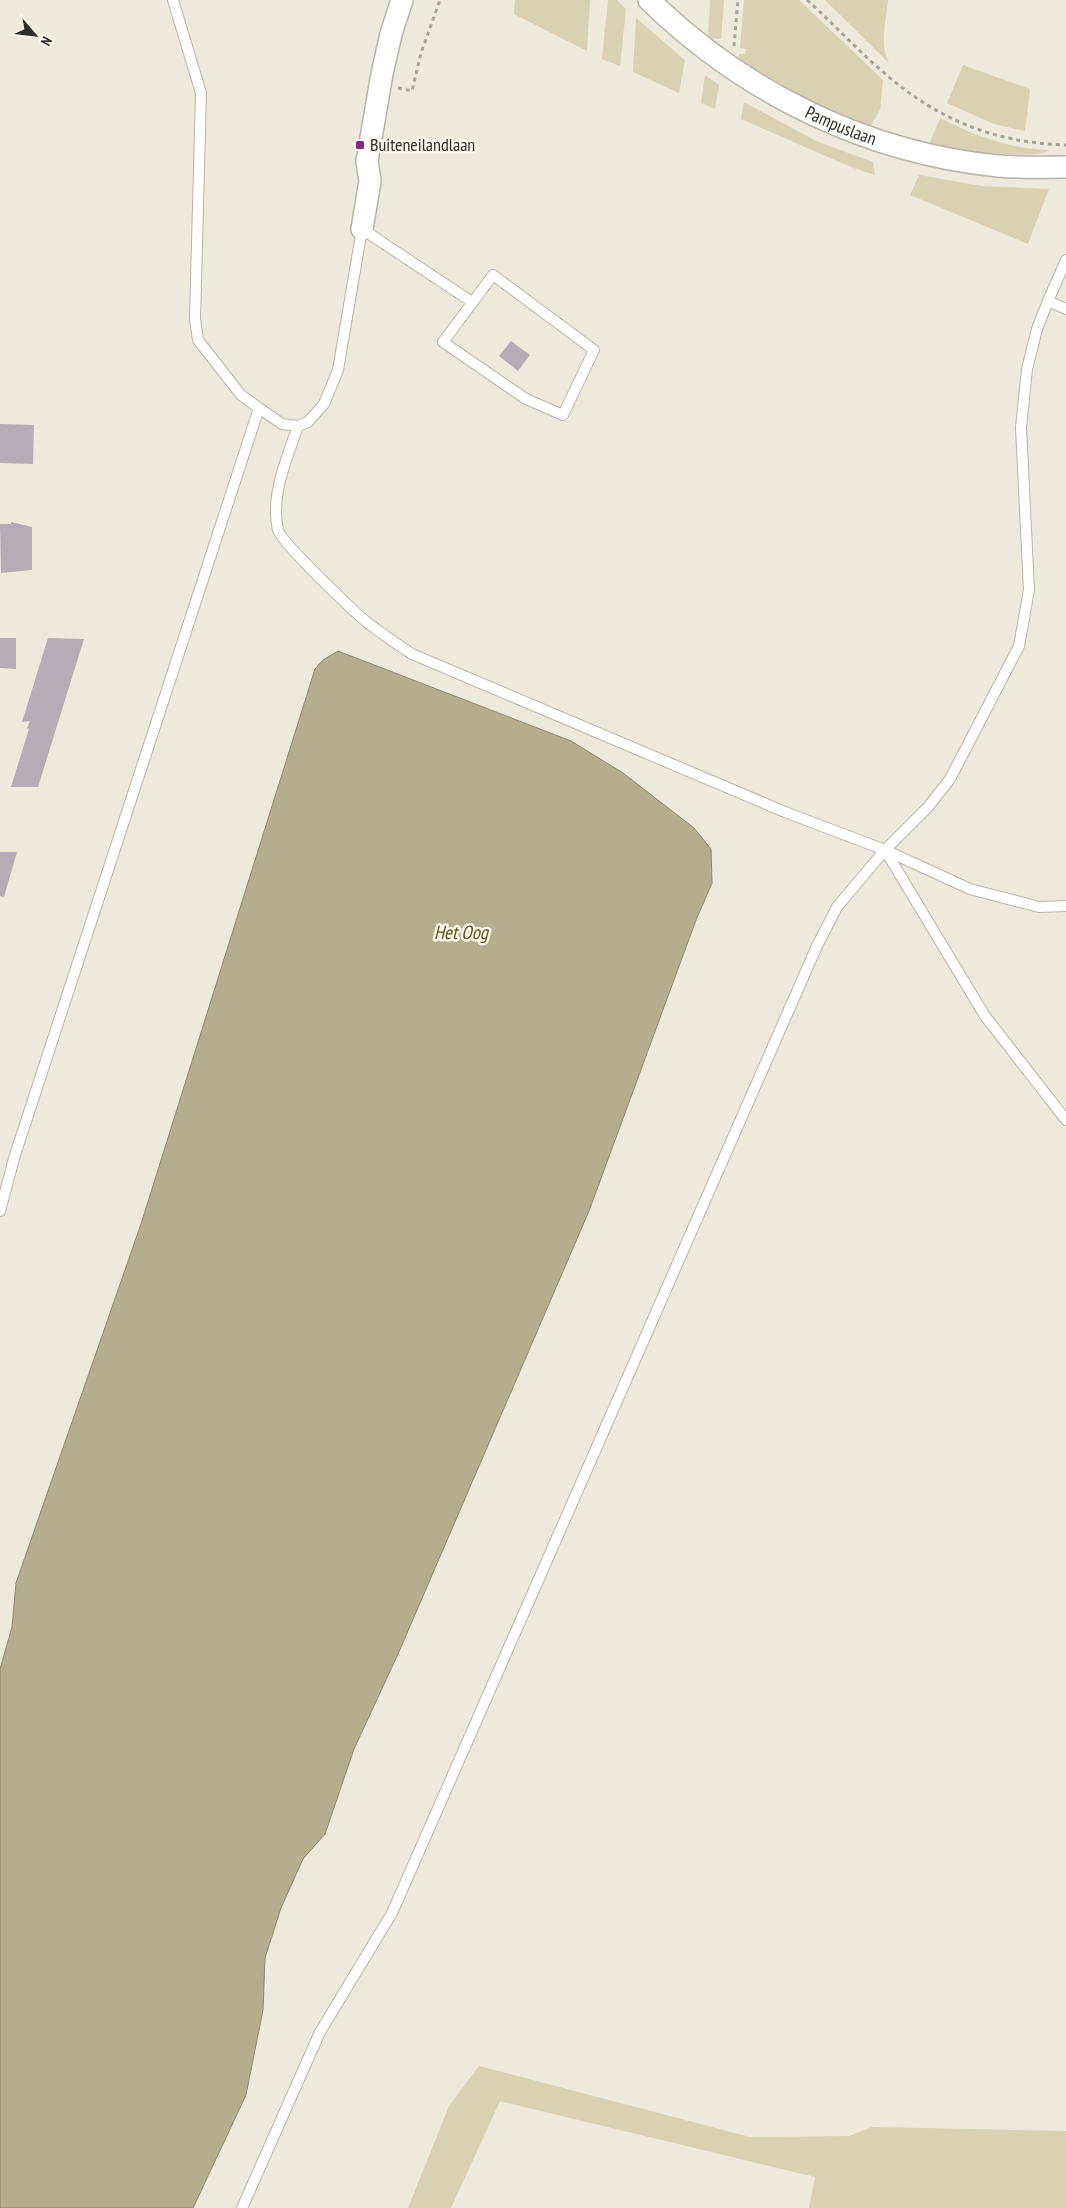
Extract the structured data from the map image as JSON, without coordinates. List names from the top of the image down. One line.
{"streets":{"street":["Pampuslaan"]},"water":["Het Oog"],"places":{"transit":["Buiteneilandlaan"]},"north":"bottom right"}
